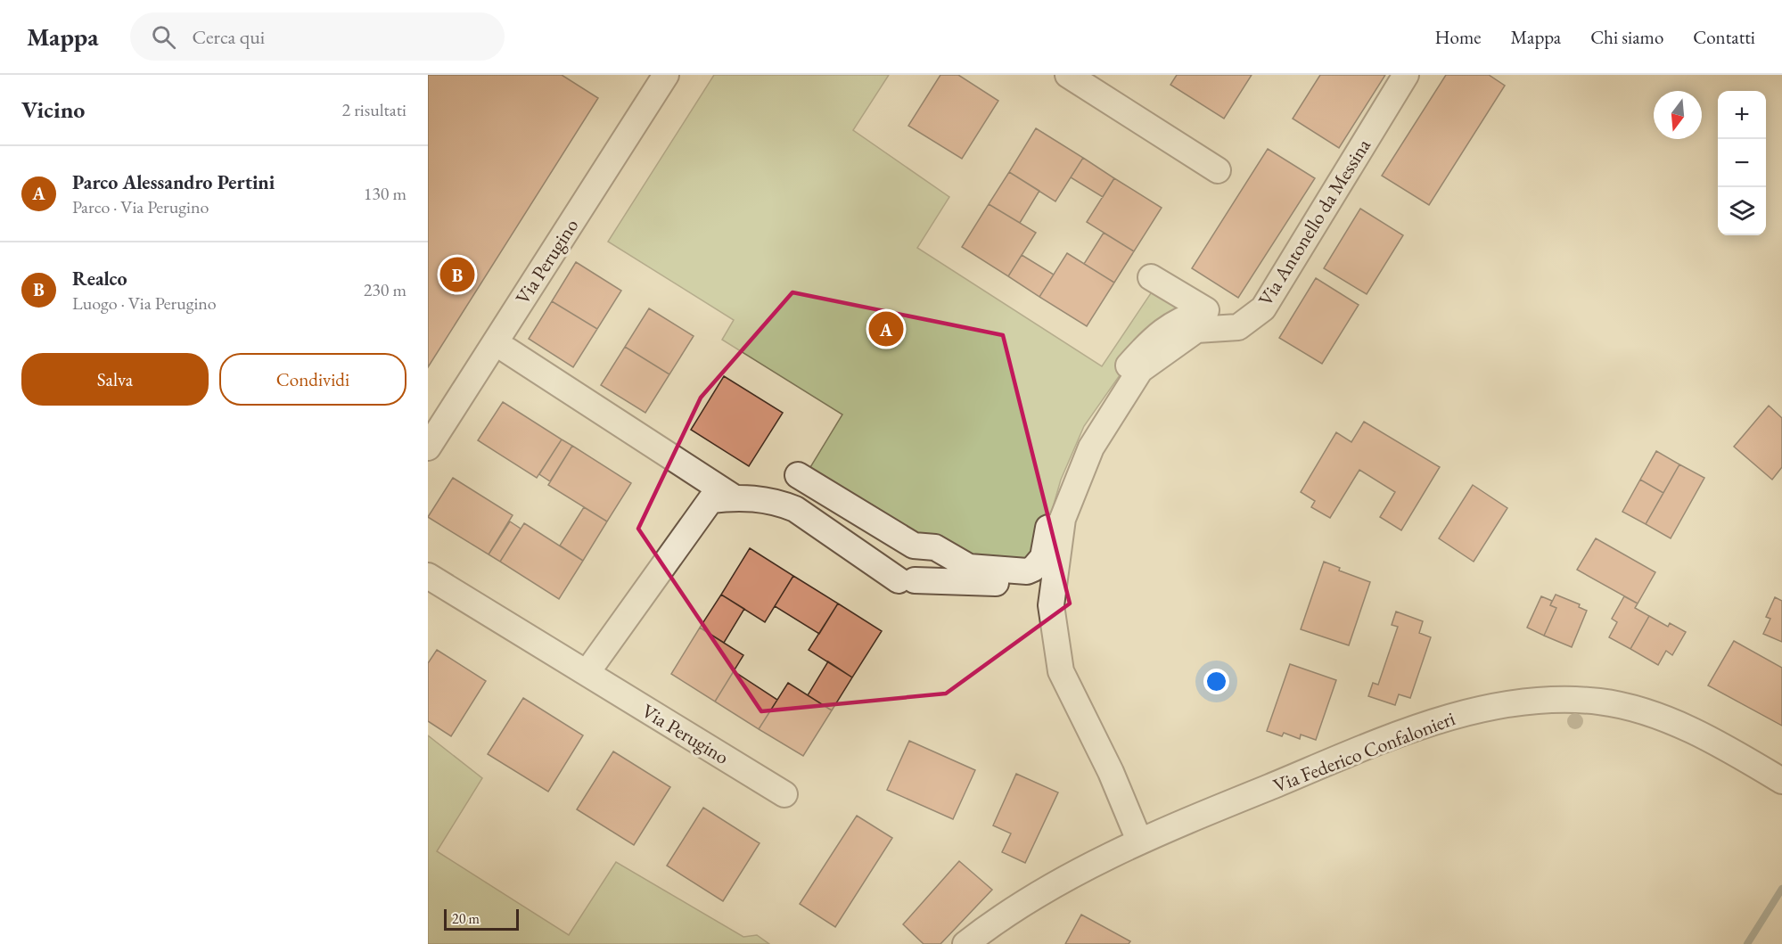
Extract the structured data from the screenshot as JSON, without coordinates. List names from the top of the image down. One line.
{"streets":{"street":["Via Antonello da Messina","Via Perugino","Via Federico Confalonieri"]},"crossings":[["Via Antonello da Messina","Via Federico Confalonieri"]],"scale_bar":"20 m","north":"bottom","page":{"header":"Mappa","search":"Cerca qui","nav":["Home","Mappa","Chi siamo","Contatti"],"heading":["Vicino","2 risultati"],"map_buttons":["+","−"],"list":[{"mark":"A","name":"Parco Alessandro Pertini","note":"Parco · Via Perugino","value":"130 m"},{"mark":"B","name":"Realco","note":"Luogo · Via Perugino","value":"230 m"}],"pins":["B","A"],"buttons":["Salva","Condividi"],"scale":"20 m"}}
